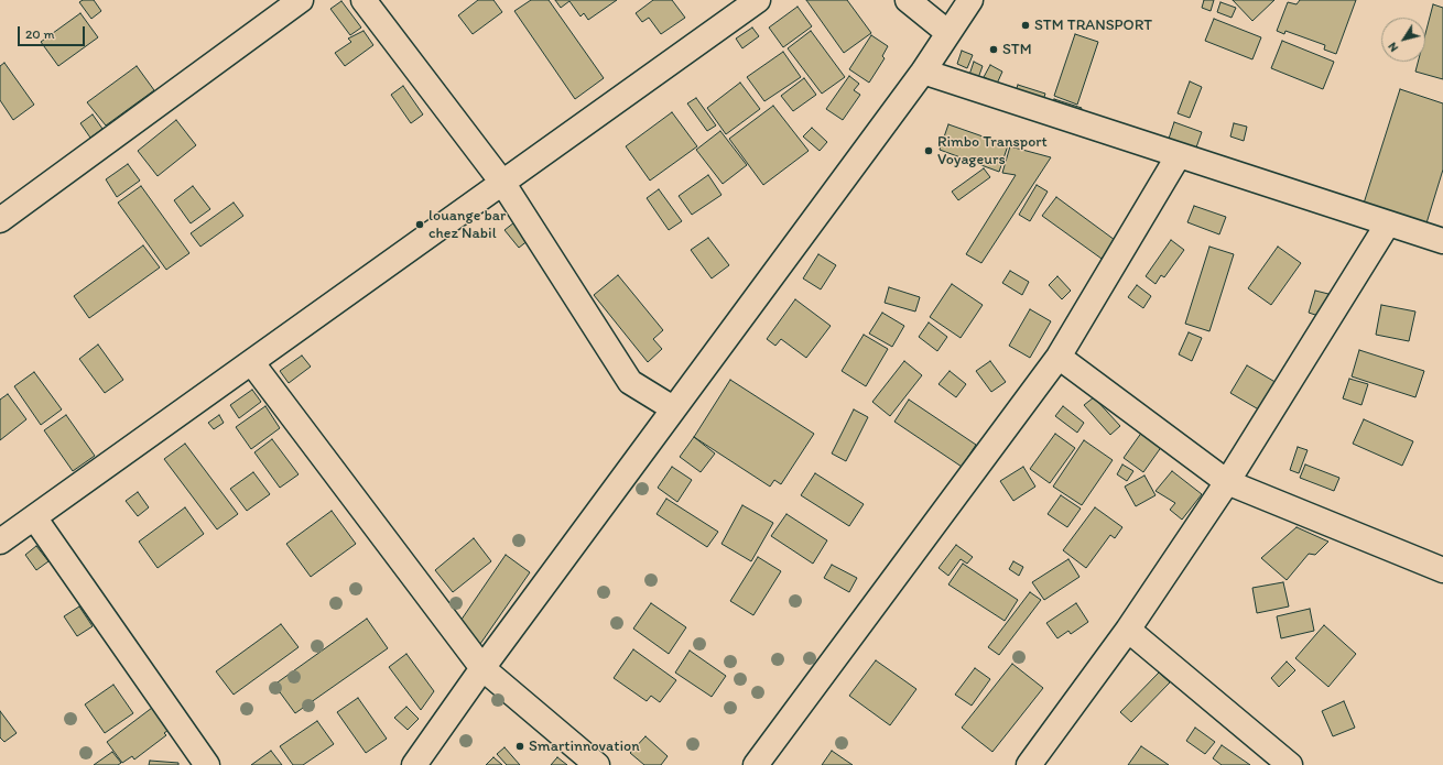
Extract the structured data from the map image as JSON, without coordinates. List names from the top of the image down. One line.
{"places":["STM TRANSPORT","STM","Rimbo Transport Voyageurs","louange bar chez Nabil","Smartinnovation"],"scale_bar":"20 m","north":"bottom left"}
